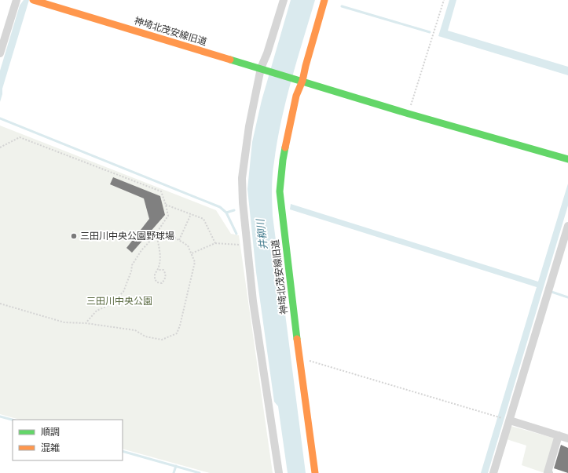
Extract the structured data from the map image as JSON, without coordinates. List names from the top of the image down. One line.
{"streets":{"street":["神埼北茂安線旧道"]},"water":["井柳川"],"parks":["三田川中央公園"],"places":["三田川中央公園野球場"],"legend":["順調","混雑"]}
